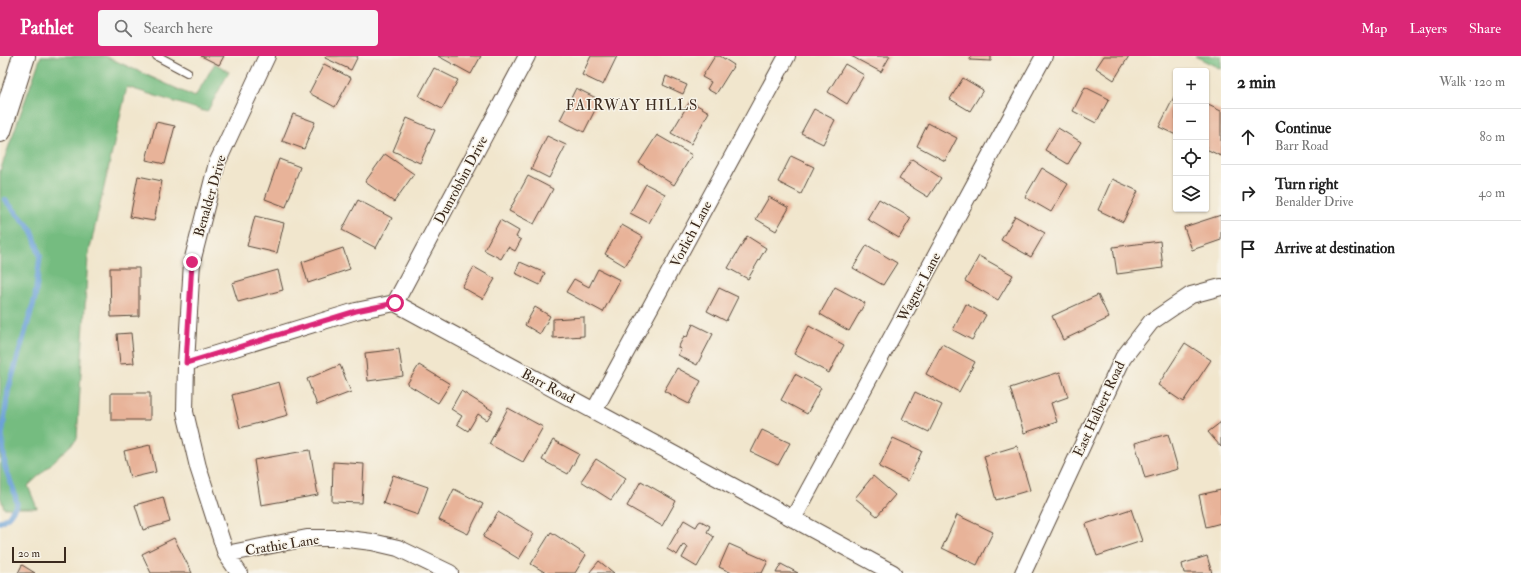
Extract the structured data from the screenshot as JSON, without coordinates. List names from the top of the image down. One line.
{"streets":{"street":["Dunrobbin Drive","Benalder Drive","Vorlich Lane","Wagner Lane","Barr Road","East Halbert Road","Crathie Lane"]},"crossings":[["Dunrobbin Drive","Barr Road"],["Benalder Drive","Crathie Lane"],["Vorlich Lane","Barr Road"],["Wagner Lane","Barr Road"]],"districts":["FAIRWAY HILLS"],"scale_bar":"20 m","page":{"header":"Pathlet","search":"Search here","nav":["Map","Layers","Share"],"heading":["2 min","Walk · 120 m"],"map_buttons":["+","−"],"list":[["Continue","Barr Road","80 m"],["Turn right","Benalder Drive","40 m"],"Arrive at destination"],"scale":"20 m"}}
